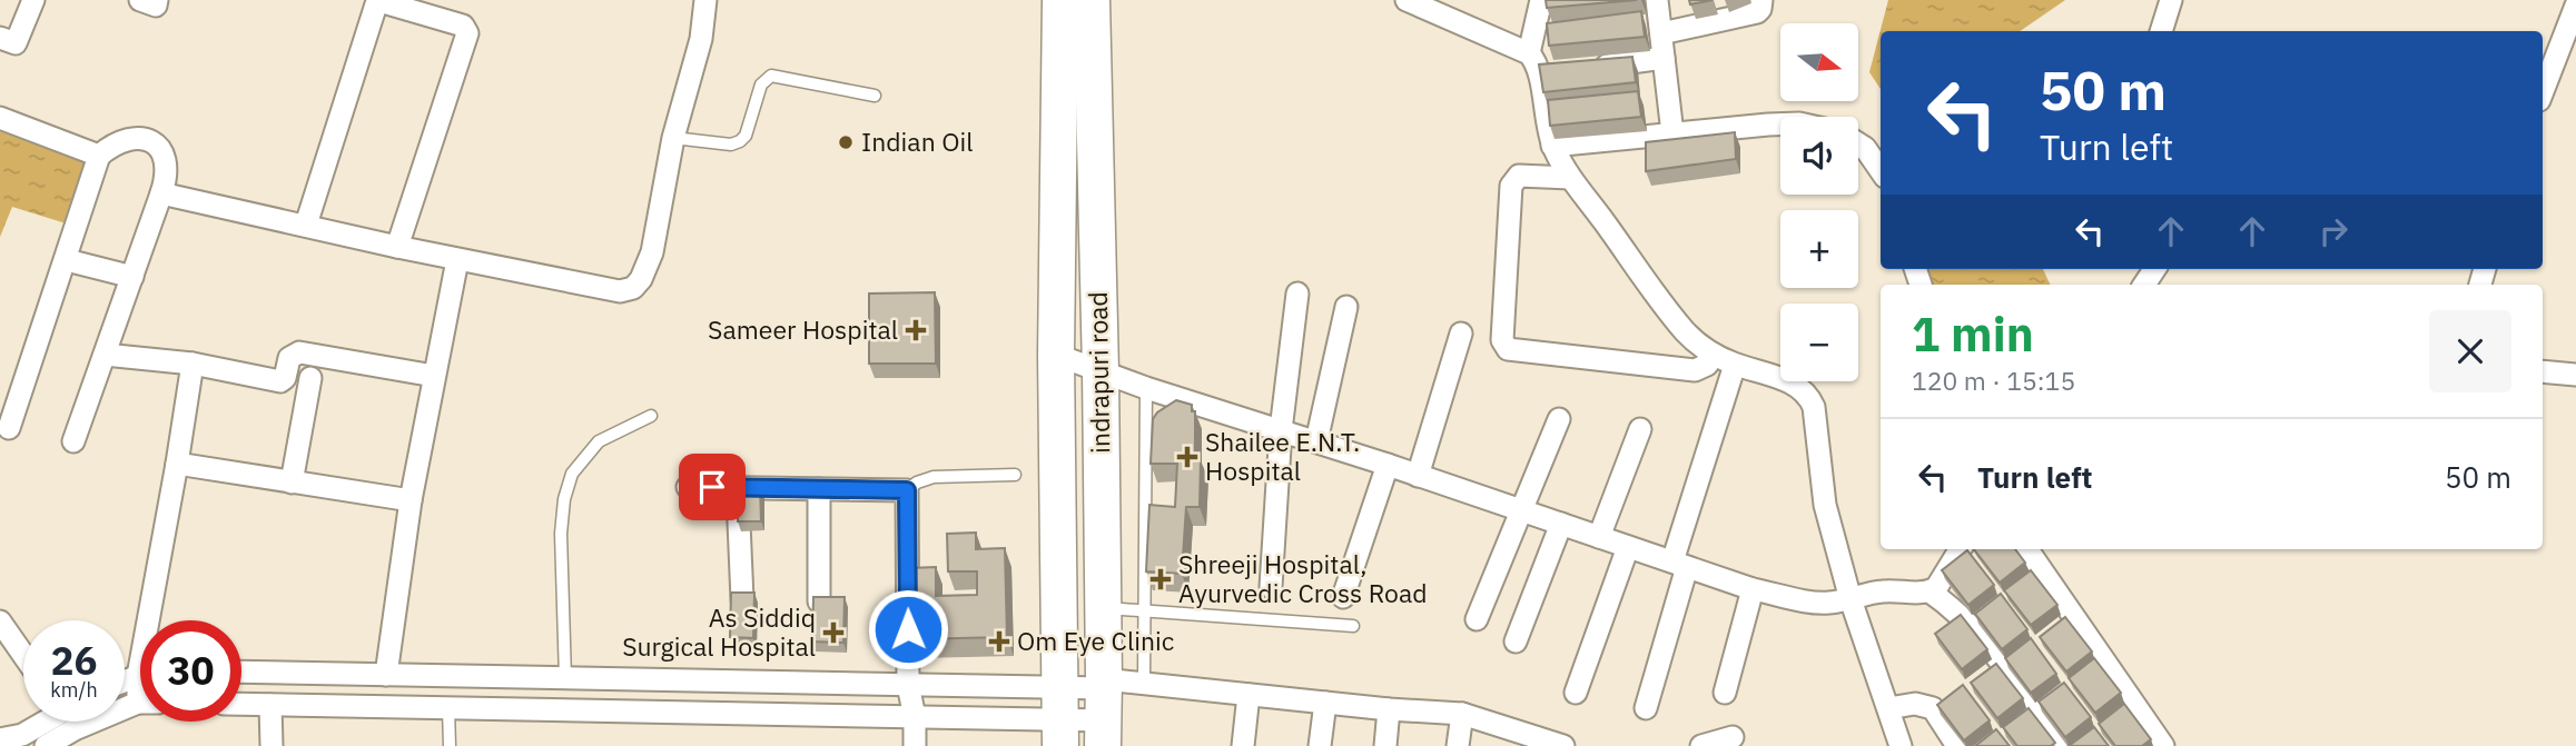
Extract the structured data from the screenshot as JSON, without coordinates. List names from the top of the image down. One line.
{"streets":{"main road":["indrapuri road"]},"places":{"other":["Indian Oil"],"health":["Sameer Hospital","Shailee E.N.T. Hospital","Shreeji Hospital, Ayurvedic Cross Road","As Siddiq Surgical Hospital","Om Eye Clinic"]},"north":"right","page":{"map_buttons":["+","−"],"turn":["50 m","Turn left"],"heading":["1 min","120 m · 15:15"],"list":[{"name":"Turn left","value":"50 m"}],"speed":"26 km/h","limit":"30"}}
